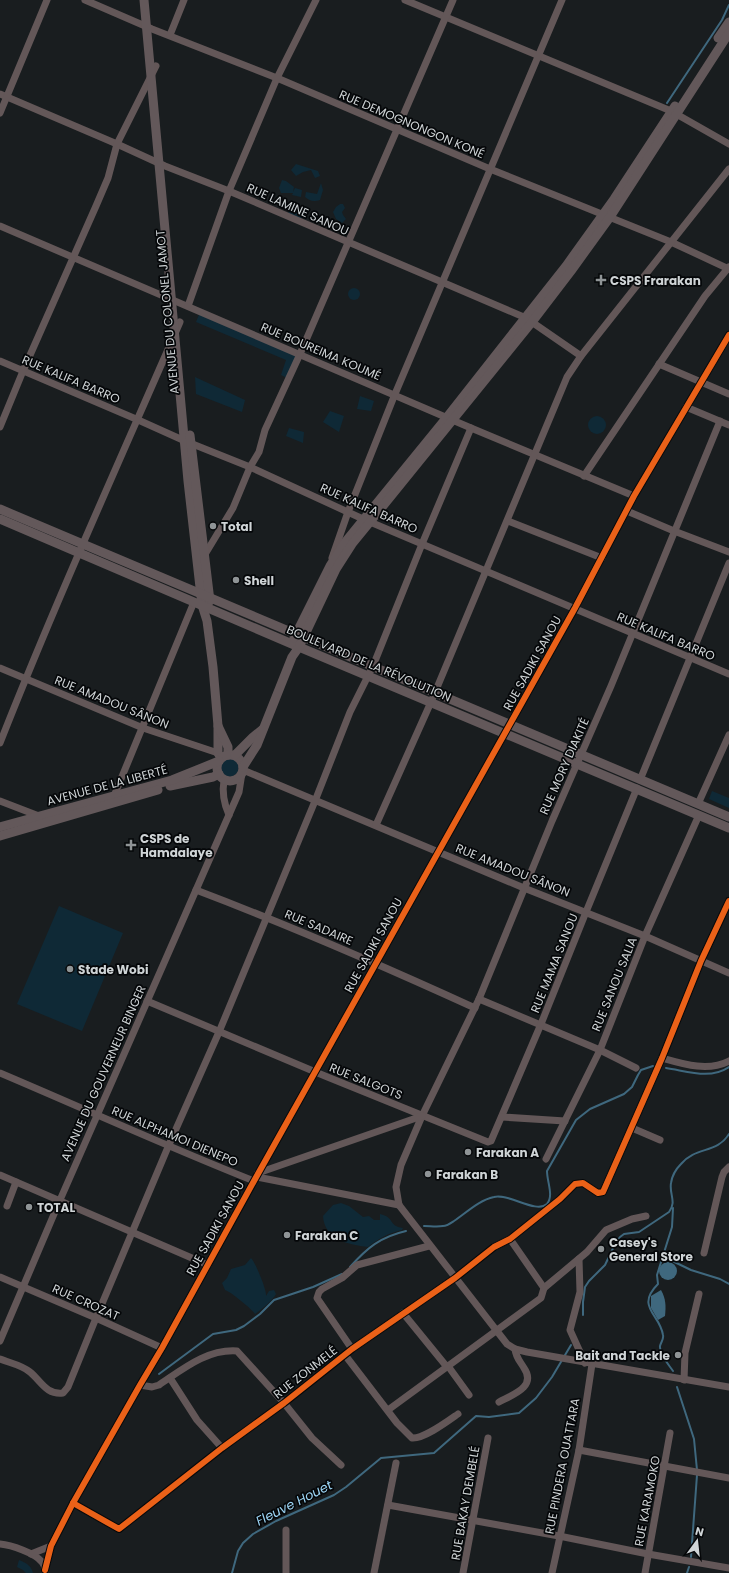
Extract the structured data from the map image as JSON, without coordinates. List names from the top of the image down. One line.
{"streets":{"main road":["AVENUE DU COLONEL JAMOT","BOULEVARD DE LA RÉVOLUTION","AVENUE DE LA LIBERTÉ","AVENUE DU GOUVERNEUR BINGER"],"street":["RUE DEMOGNONGON KONÉ","RUE LAMINE SANOU","RUE BOUREIMA KOUMÉ","RUE KALIFA BARRO","RUE SADIKI SANOU","RUE AMADOU SÂNON","RUE MORY DIAKITÉ","RUE SADAIRE","RUE MAMA SANOU","RUE SANOU SALIA","RUE SALGOTS","RUE ALPHAMOI DIENEPO","RUE CROZAT","RUE ZONMELÉ","RUE PINDERA OUATTARA","RUE KARAMOKO","RUE BAKAY DEMBELÉ"]},"crossings":[["RUE DEMOGNONGON KONÉ","AVENUE DU COLONEL JAMOT"],["RUE LAMINE SANOU","AVENUE DU COLONEL JAMOT"],["AVENUE DU COLONEL JAMOT","RUE BOUREIMA KOUMÉ"],["AVENUE DU COLONEL JAMOT","RUE KALIFA BARRO"],["AVENUE DU COLONEL JAMOT","BOULEVARD DE LA RÉVOLUTION"],["AVENUE DU COLONEL JAMOT","RUE AMADOU SÂNON"],["AVENUE DU COLONEL JAMOT","AVENUE DE LA LIBERTÉ"],["AVENUE DU COLONEL JAMOT","AVENUE DU GOUVERNEUR BINGER"],["RUE BOUREIMA KOUMÉ","RUE SADIKI SANOU"],["RUE KALIFA BARRO","RUE SADIKI SANOU"],["RUE KALIFA BARRO","RUE MORY DIAKITÉ"],["RUE KALIFA BARRO","RUE MAMA SANOU"],["BOULEVARD DE LA RÉVOLUTION","RUE SADIKI SANOU"],["BOULEVARD DE LA RÉVOLUTION","RUE MORY DIAKITÉ"],["BOULEVARD DE LA RÉVOLUTION","RUE MAMA SANOU"],["BOULEVARD DE LA RÉVOLUTION","RUE SANOU SALIA"],["BOULEVARD DE LA RÉVOLUTION","AVENUE DU GOUVERNEUR BINGER"],["RUE SADIKI SANOU","RUE AMADOU SÂNON"],["RUE SADIKI SANOU","RUE SADAIRE"],["RUE SADIKI SANOU","RUE SALGOTS"],["RUE SADIKI SANOU","RUE ALPHAMOI DIENEPO"],["RUE SADIKI SANOU","RUE CROZAT"],["RUE SADIKI SANOU","RUE ZONMELÉ"],["RUE AMADOU SÂNON","RUE MORY DIAKITÉ"],["RUE AMADOU SÂNON","AVENUE DE LA LIBERTÉ"],["RUE AMADOU SÂNON","RUE MAMA SANOU"],["RUE AMADOU SÂNON","RUE SANOU SALIA"],["RUE AMADOU SÂNON","AVENUE DU GOUVERNEUR BINGER"],["RUE MORY DIAKITÉ","RUE SADAIRE"],["RUE MORY DIAKITÉ","RUE SALGOTS"],["RUE MORY DIAKITÉ","RUE ALPHAMOI DIENEPO"],["AVENUE DE LA LIBERTÉ","AVENUE DU GOUVERNEUR BINGER"],["RUE SADAIRE","AVENUE DU GOUVERNEUR BINGER"],["RUE MAMA SANOU","RUE SALGOTS"],["AVENUE DU GOUVERNEUR BINGER","RUE SALGOTS"],["AVENUE DU GOUVERNEUR BINGER","RUE ALPHAMOI DIENEPO"],["AVENUE DU GOUVERNEUR BINGER","RUE CROZAT"]],"water":["Fleuve Houet"],"places":{"health":["CSPS Frarakan","CSPS de Hamdalaye"],"other":["Total","Shell","Stade Wobi","Farakan A","Farakan B","TOTAL","Farakan C","Casey's General Store","Bait and Tackle"]},"north":"top"}
